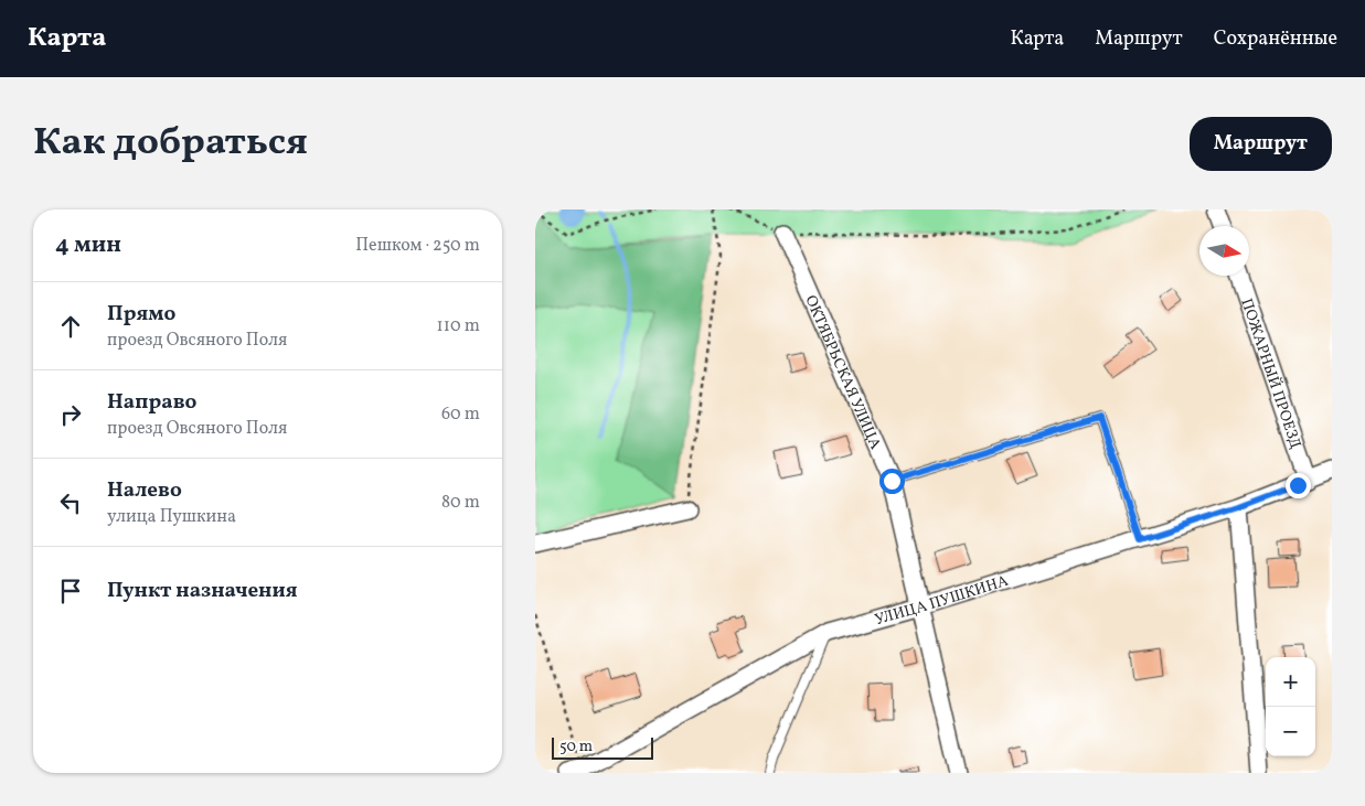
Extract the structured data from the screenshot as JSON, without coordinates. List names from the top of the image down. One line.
{"streets":{"street":["ОКТЯБРЬСКАЯ УЛИЦА","ПОЖАРНЫЙ ПРОЕЗД","УЛИЦА ПУШКИНА"]},"crossings":[["ОКТЯБРЬСКАЯ УЛИЦА","УЛИЦА ПУШКИНА"],["ПОЖАРНЫЙ ПРОЕЗД","УЛИЦА ПУШКИНА"]],"scale_bar":"50 m","north":"right","page":{"header":"Карта","nav":["Карта","Маршрут","Сохранённые"],"title":"Как добраться","buttons":"Маршрут","heading":["4 мин","Пешком · 250 m"],"list":[["Прямо","проезд Овсяного Поля","110 m"],["Направо","проезд Овсяного Поля","60 m"],["Налево","улица Пушкина","80 m"],"Пункт назначения"],"map_buttons":["+","−"],"scale":"50 m"}}
